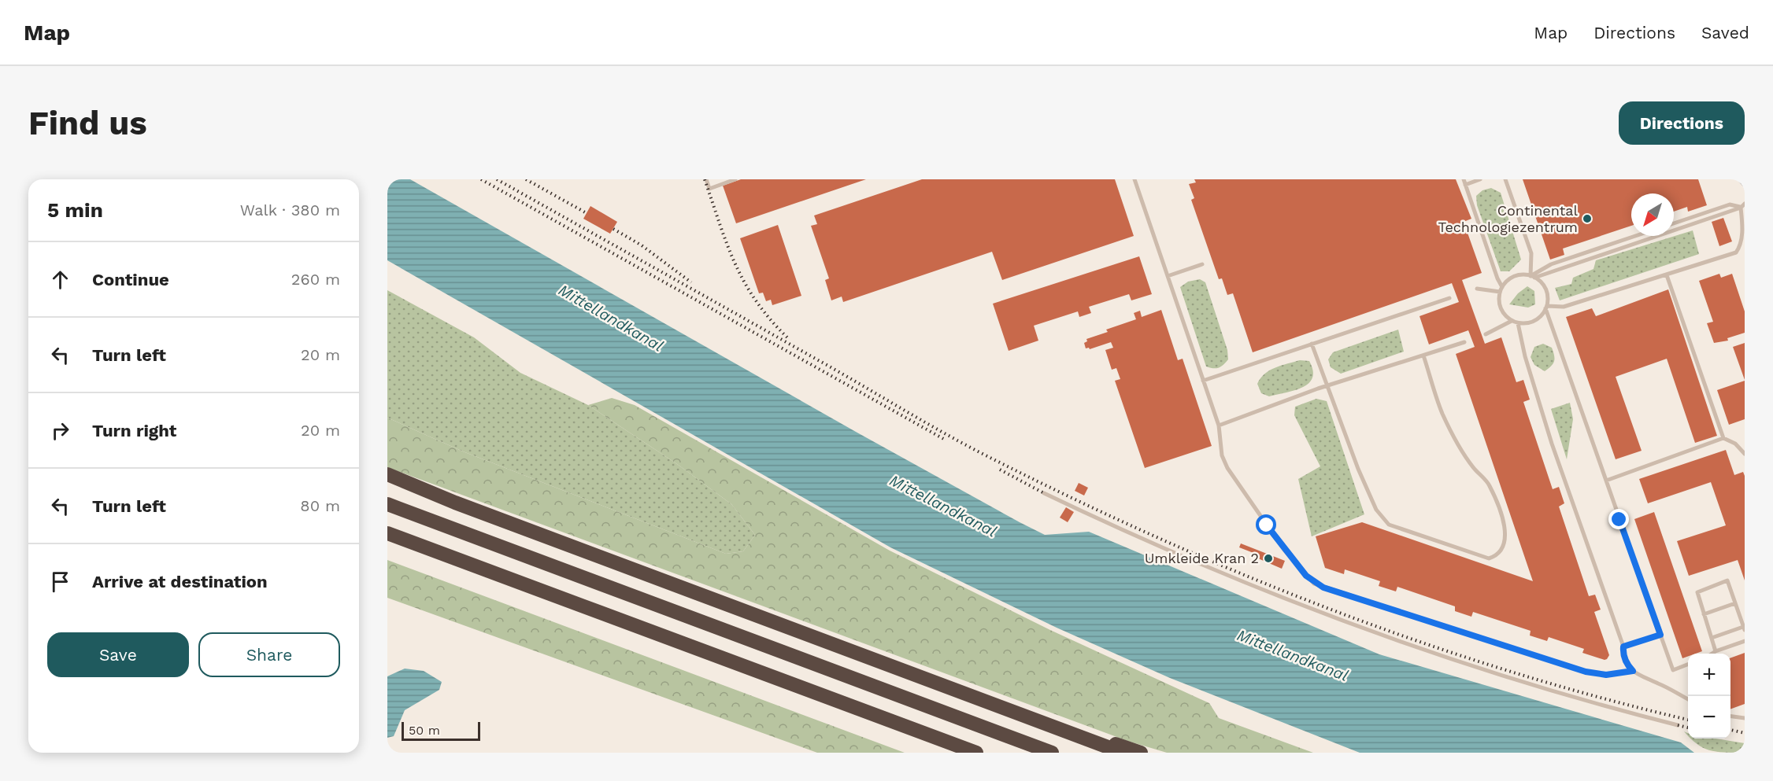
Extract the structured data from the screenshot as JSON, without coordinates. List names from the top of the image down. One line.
{"water":["Mittellandkanal"],"places":["Continental Technologiezentrum","Umkleide Kran 2"],"scale_bar":"50 m","north":"bottom left","page":{"header":"Map","nav":["Map","Directions","Saved"],"buttons":["Directions",["Save","Share"]],"title":"Find us","heading":["5 min","Walk · 380 m"],"list":[["Continue","260 m"],["Turn left","20 m"],["Turn right","20 m"],["Turn left","80 m"],"Arrive at destination"],"map_buttons":["+","−"],"scale":"50 m"}}
